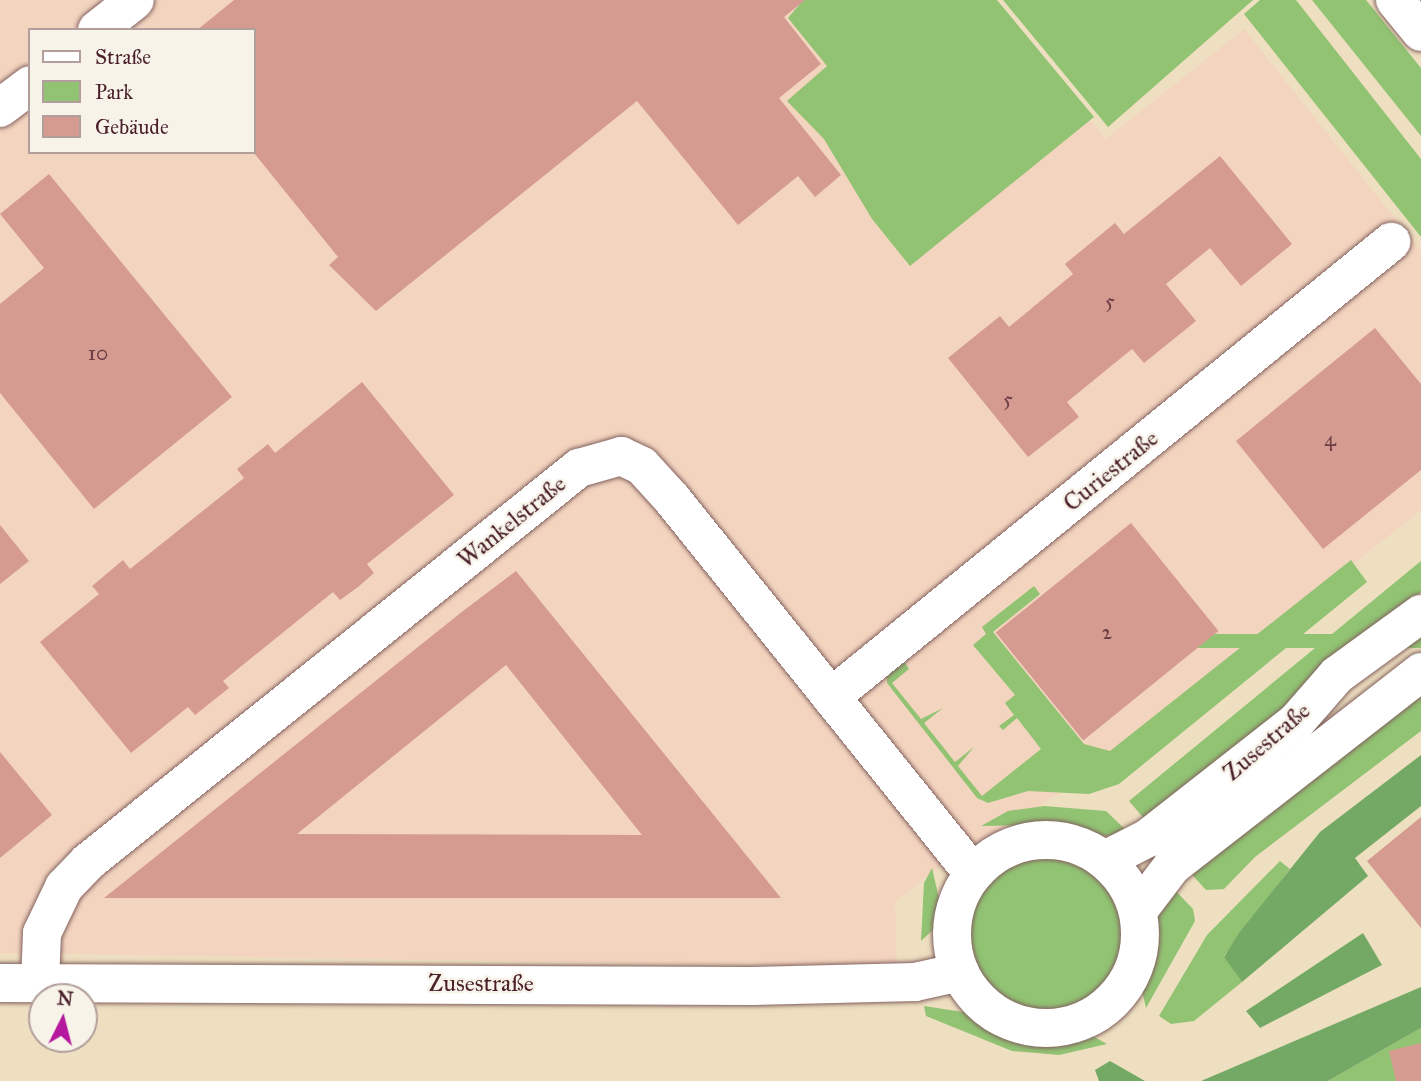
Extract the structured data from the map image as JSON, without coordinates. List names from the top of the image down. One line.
{"streets":{"main road":["Curiestraße","Wankelstraße","Zusestraße"]},"crossings":[["Curiestraße","Wankelstraße"],["Wankelstraße","Zusestraße"]],"house_numbers":["5","10","5","4","2"],"legend":["Straße","Park","Gebäude"],"north":"top"}
